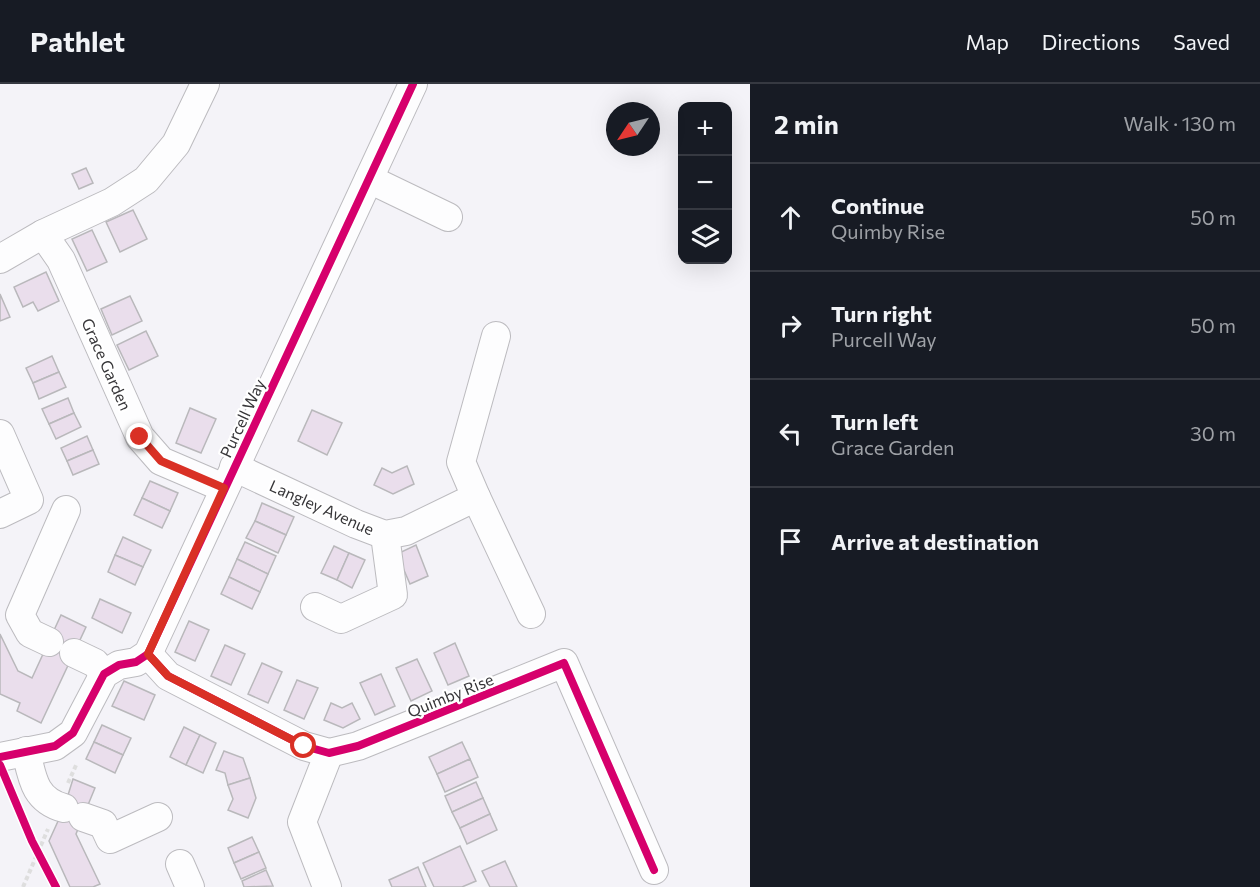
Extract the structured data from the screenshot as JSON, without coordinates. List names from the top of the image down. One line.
{"streets":{"street":["Grace Garden","Purcell Way","Langley Avenue","Quimby Rise"]},"crossings":[["Grace Garden","Purcell Way"],["Grace Garden","Langley Avenue"],["Purcell Way","Langley Avenue"]],"north":"bottom left","page":{"header":"Pathlet","nav":["Map","Directions","Saved"],"heading":["2 min","Walk · 130 m"],"map_buttons":["+","−"],"list":[["Continue","Quimby Rise","50 m"],["Turn right","Purcell Way","50 m"],["Turn left","Grace Garden","30 m"],"Arrive at destination"]}}
